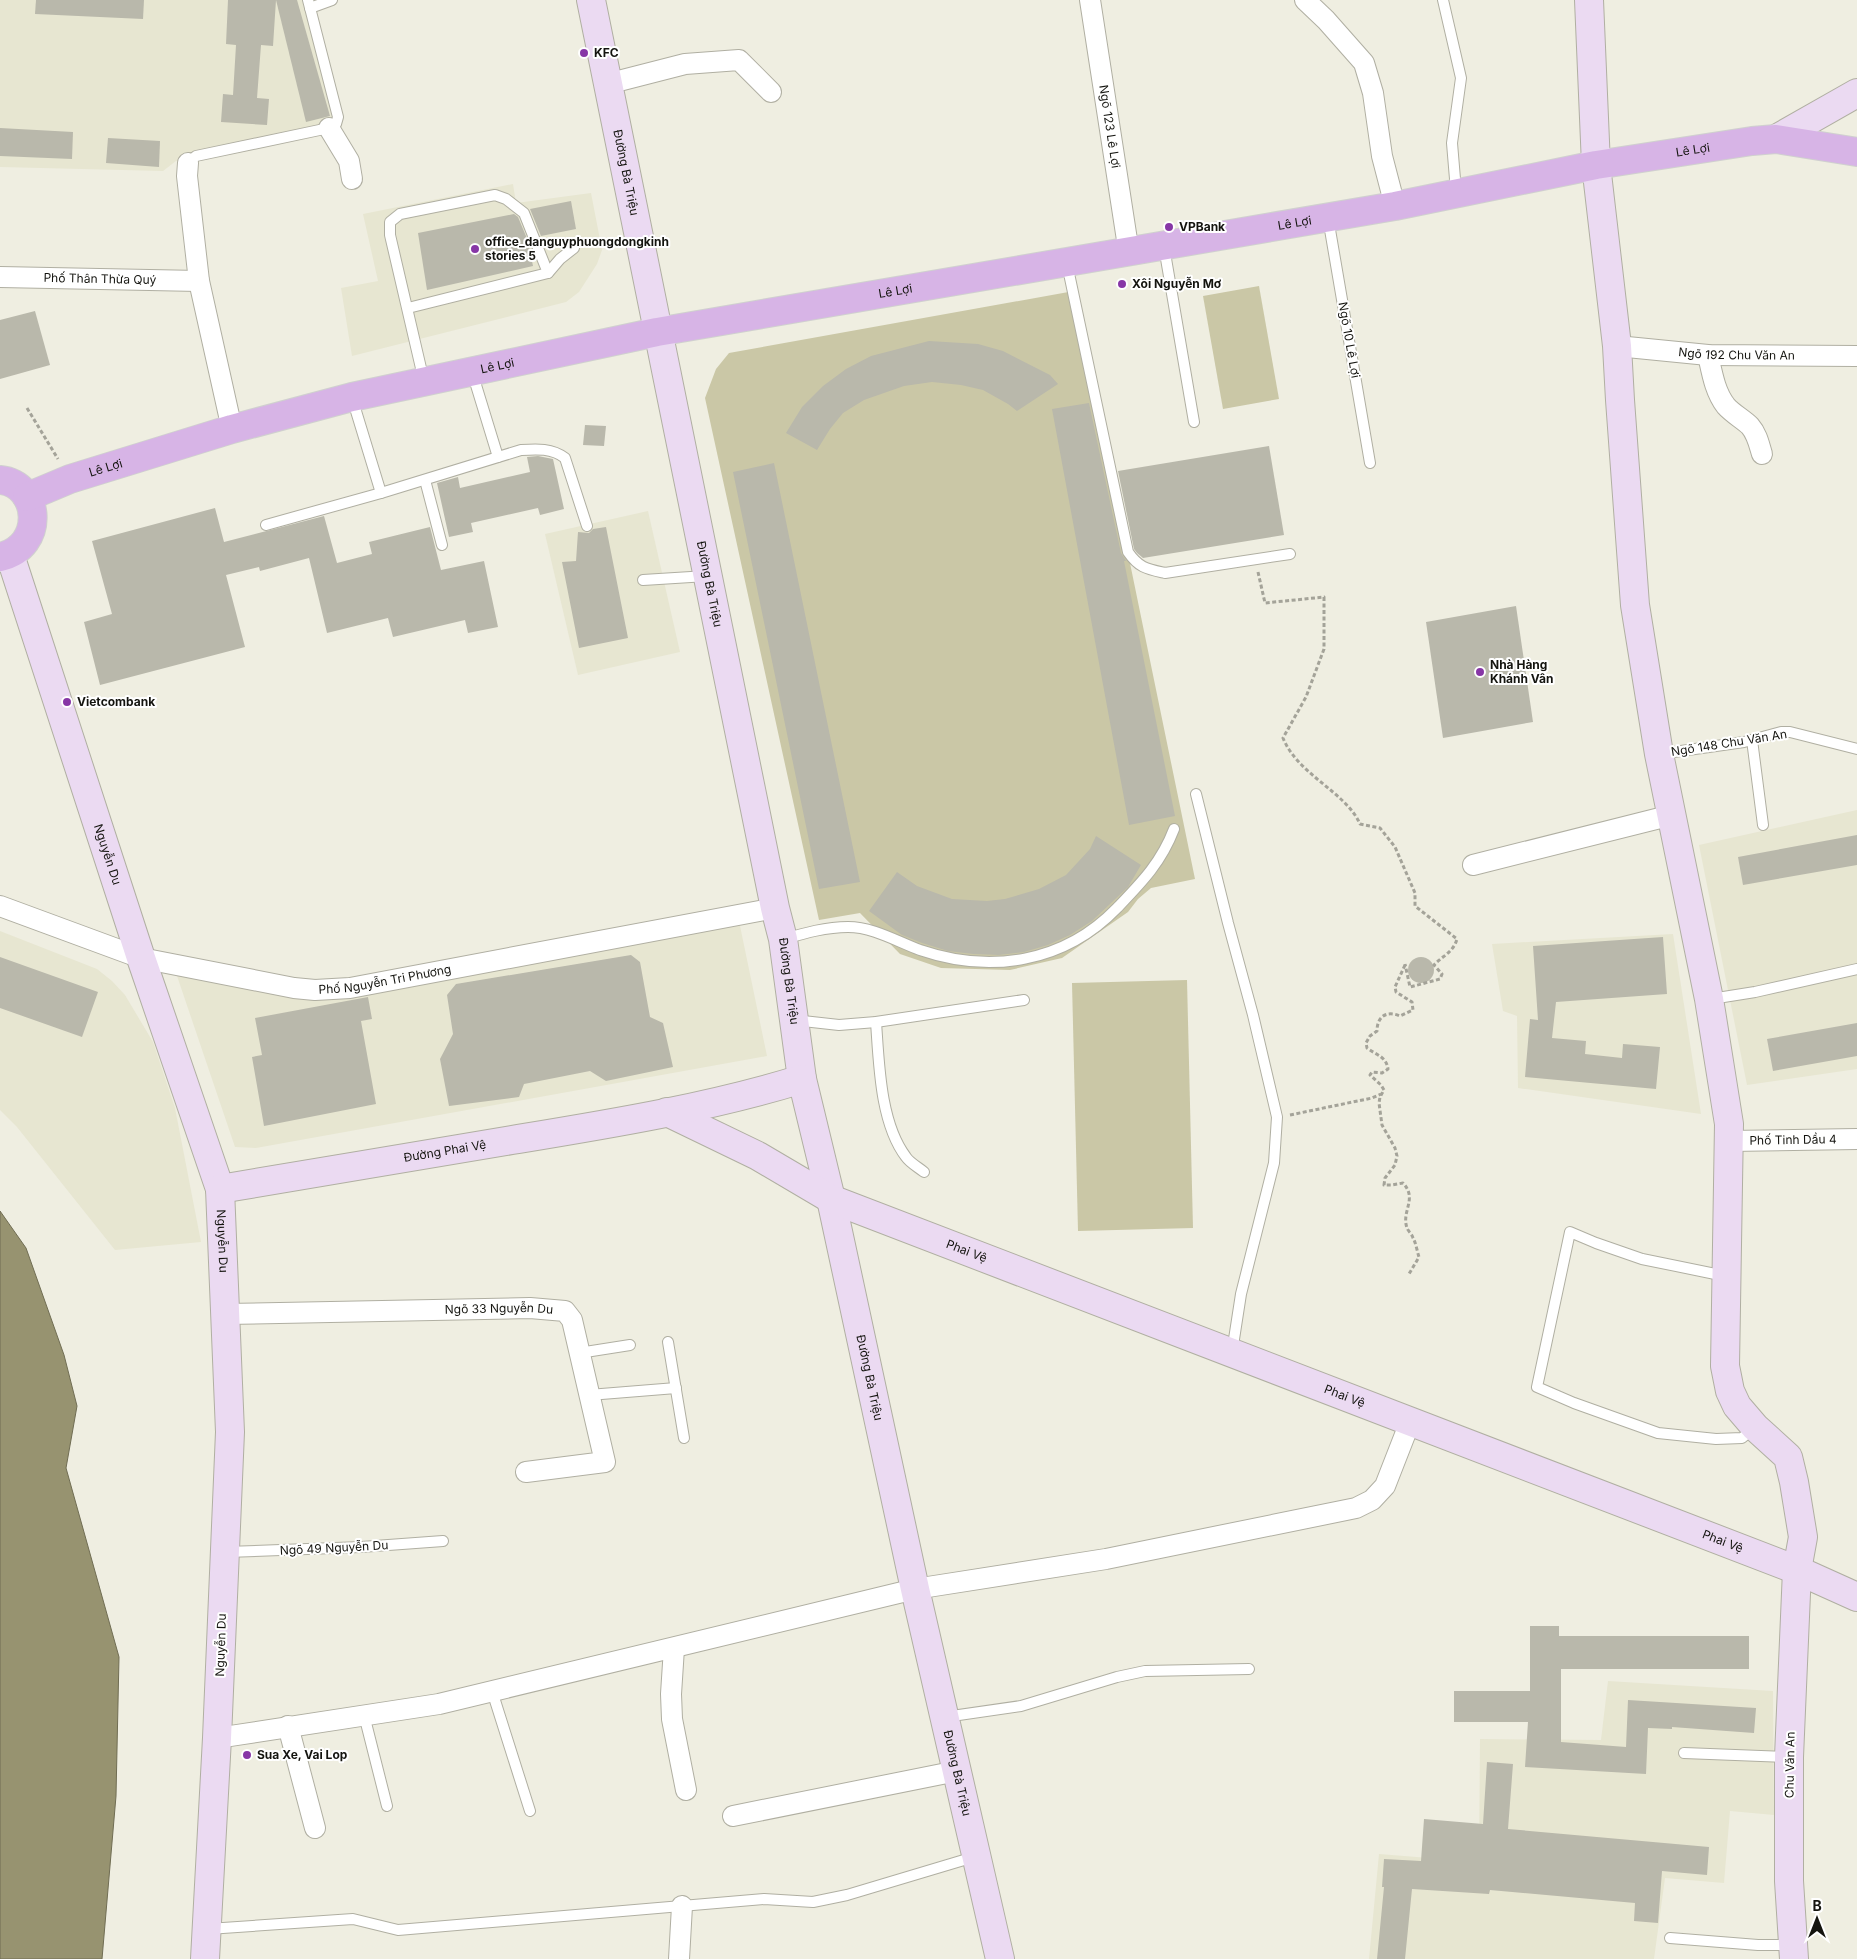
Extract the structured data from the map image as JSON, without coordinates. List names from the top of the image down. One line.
{"streets":{"main road":["Lê Lợi"],"street":["Ngõ 123 Lê Lợi","Đường Bà Triệu","Phố Thân Thừa Quý","Ngõ 192 Chu Văn An","Nguyễn Du","Phố Nguyễn Tri Phương","Phố Tinh Dầu 4","Đường Phai Vệ","Phai Vệ","Ngõ 33 Nguyễn Du","Chu Văn An"],"lane":["Ngõ 10 Lê Lợi","Ngõ 148 Chu Văn An","Ngõ 49 Nguyễn Du"]},"crossings":[["Ngõ 123 Lê Lợi","Lê Lợi"],["Lê Lợi","Đường Bà Triệu"],["Lê Lợi","Ngõ 10 Lê Lợi"],["Lê Lợi","Chu Văn An"],["Đường Bà Triệu","Phố Nguyễn Tri Phương"],["Đường Bà Triệu","Đường Phai Vệ"],["Đường Bà Triệu","Phai Vệ"],["Ngõ 192 Chu Văn An","Chu Văn An"],["Ngõ 148 Chu Văn An","Chu Văn An"],["Nguyễn Du","Phố Nguyễn Tri Phương"],["Nguyễn Du","Đường Phai Vệ"],["Nguyễn Du","Ngõ 33 Nguyễn Du"],["Nguyễn Du","Ngõ 49 Nguyễn Du"],["Phố Tinh Dầu 4","Chu Văn An"],["Phai Vệ","Chu Văn An"]],"places":["KFC","VPBank","office_danguyphuongdongkinh stories 5","Xôi Nguyễn Mơ","Nhà Hàng Khánh Vân","Vietcombank","Sua Xe, Vai Lop"],"north":"top"}
